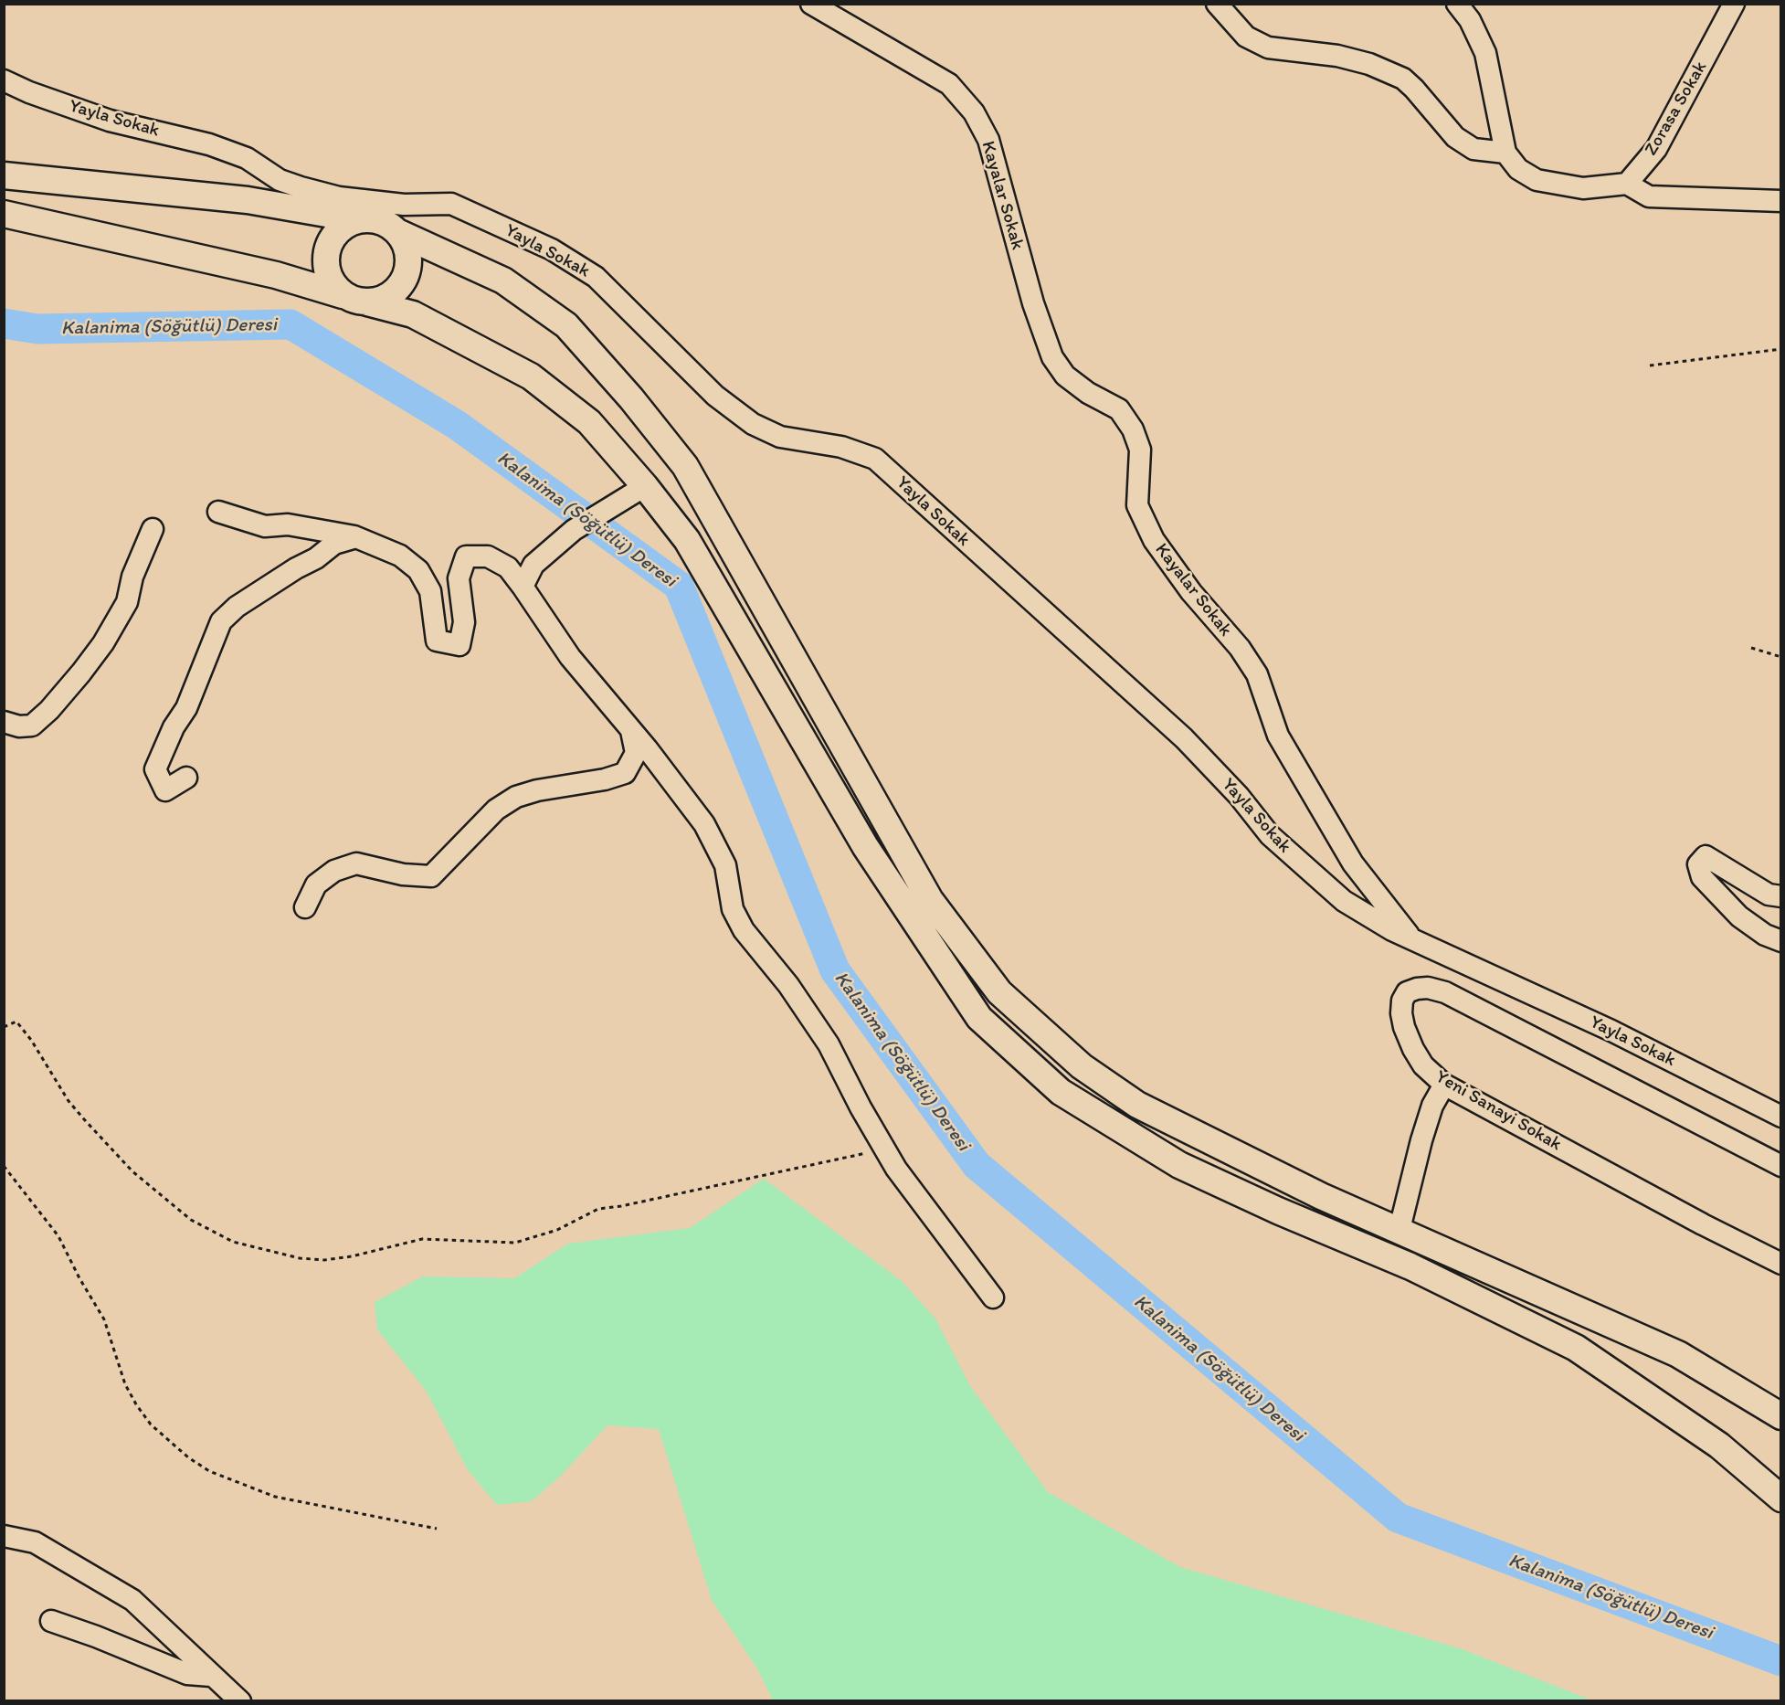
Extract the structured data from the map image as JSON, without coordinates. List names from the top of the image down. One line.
{"streets":{"street":["Zorasa Sokak","Yayla Sokak","Kayalar Sokak","Yeni Sanayi Sokak"]},"crossings":[["Yayla Sokak","Kayalar Sokak"]],"water":["Kalanima (Söğütlü) Deresi"]}
